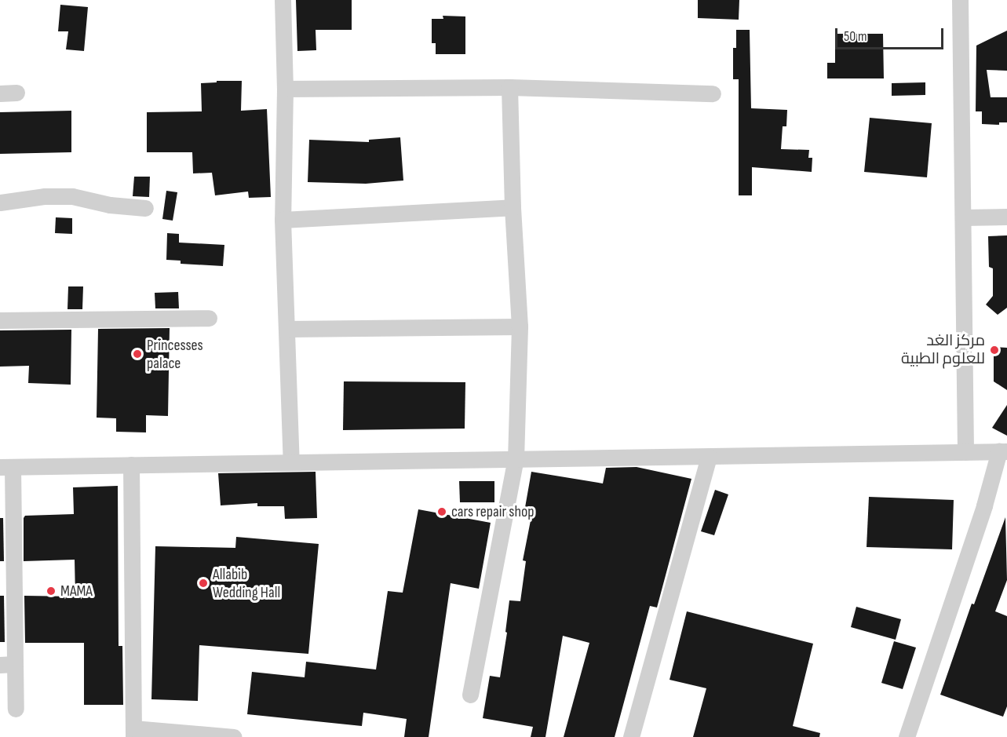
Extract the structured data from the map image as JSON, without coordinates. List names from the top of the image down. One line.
{"places":["مركز الغد للعلوم الطبية","Princesses palace","cars repair shop","Allabib Wedding Hall","MAMA"],"scale_bar":"50 m"}
